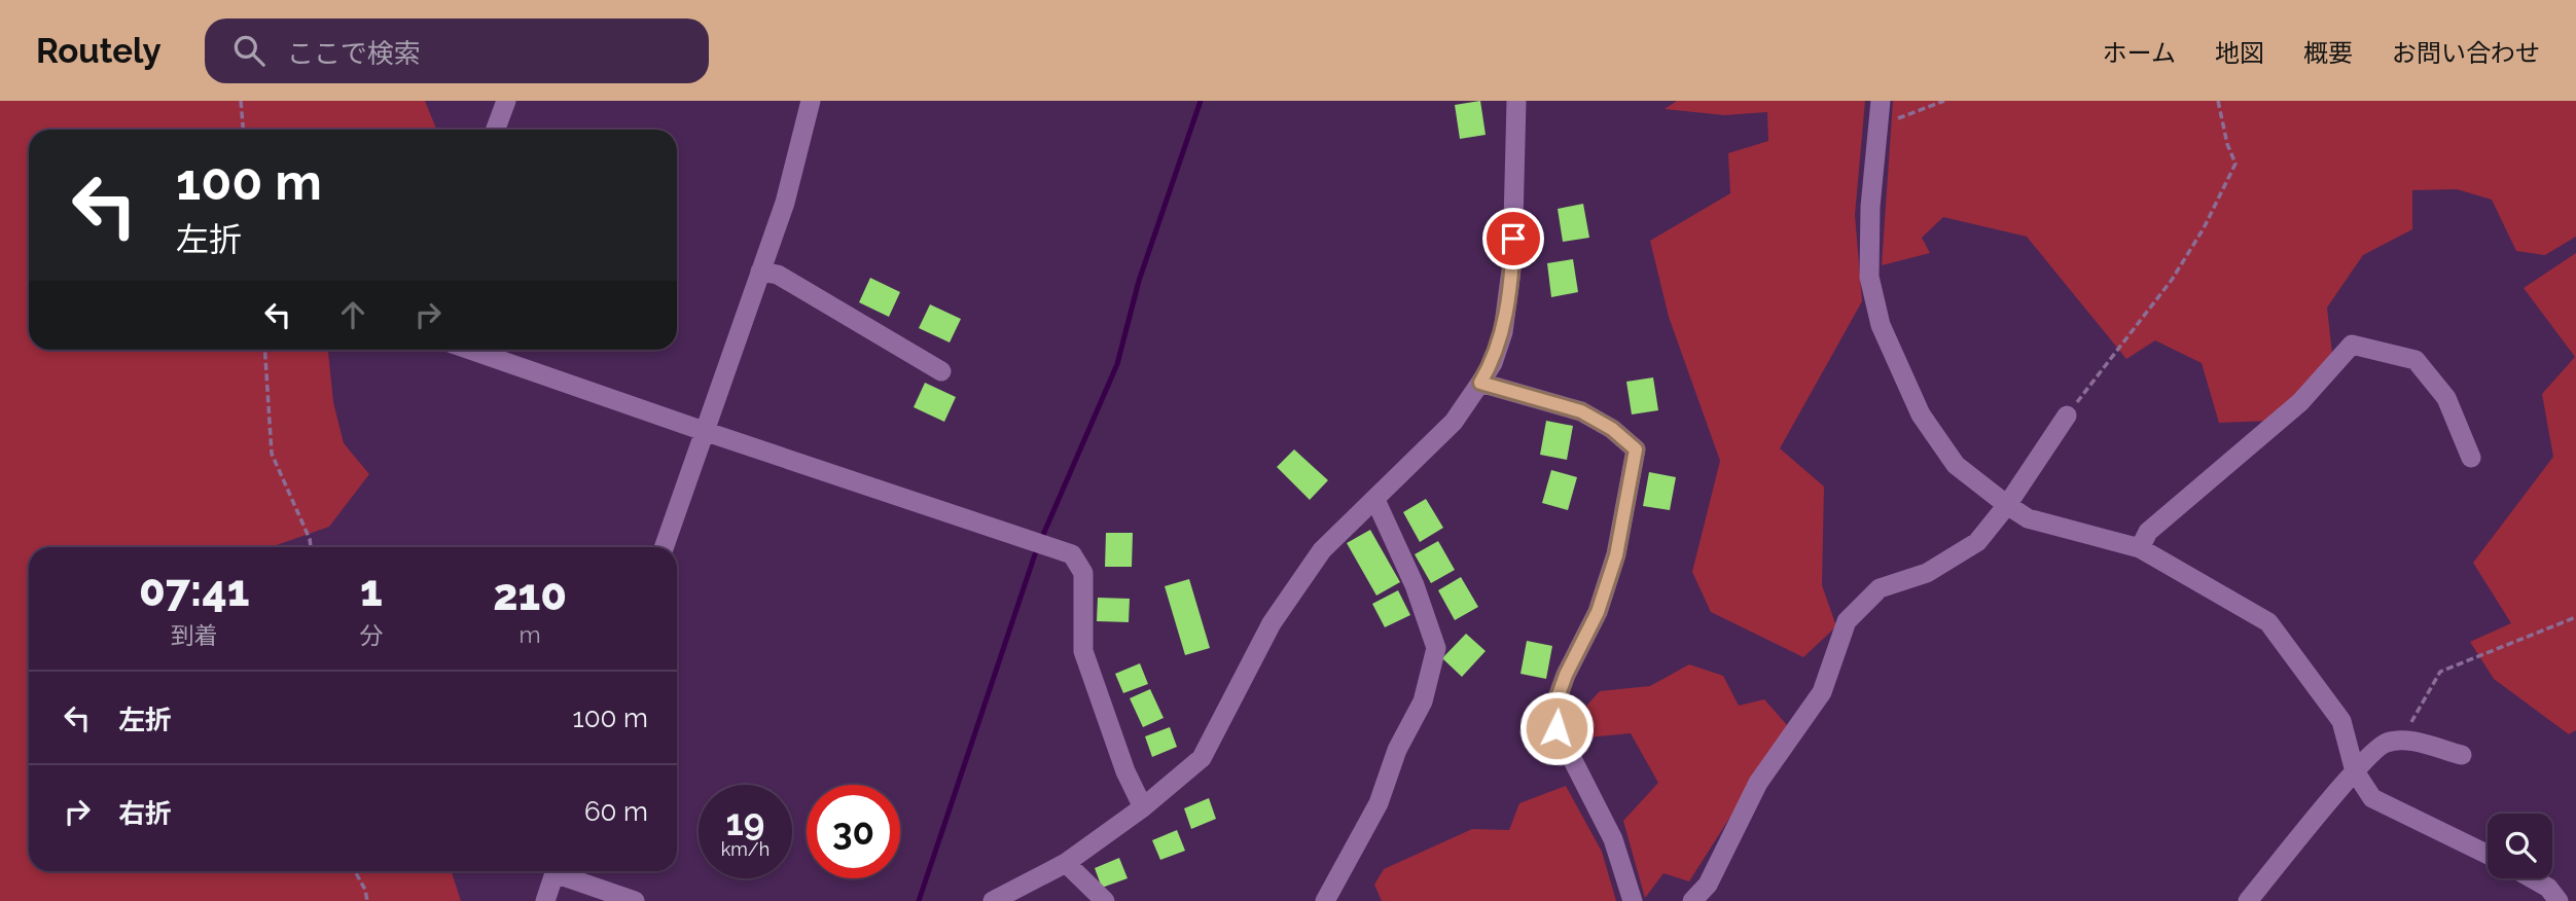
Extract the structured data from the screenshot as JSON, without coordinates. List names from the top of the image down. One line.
{"page":{"header":"Routely","search":"ここで検索","nav":["ホーム","地図","概要","お問い合わせ"],"turn":["100 m","左折"],"eta":["07:41","到着","1","分","210","m"],"list":[{"name":"左折","value":"100 m"},{"name":"右折","value":"60 m"}],"speed":"19 km/h","limit":"30"}}
